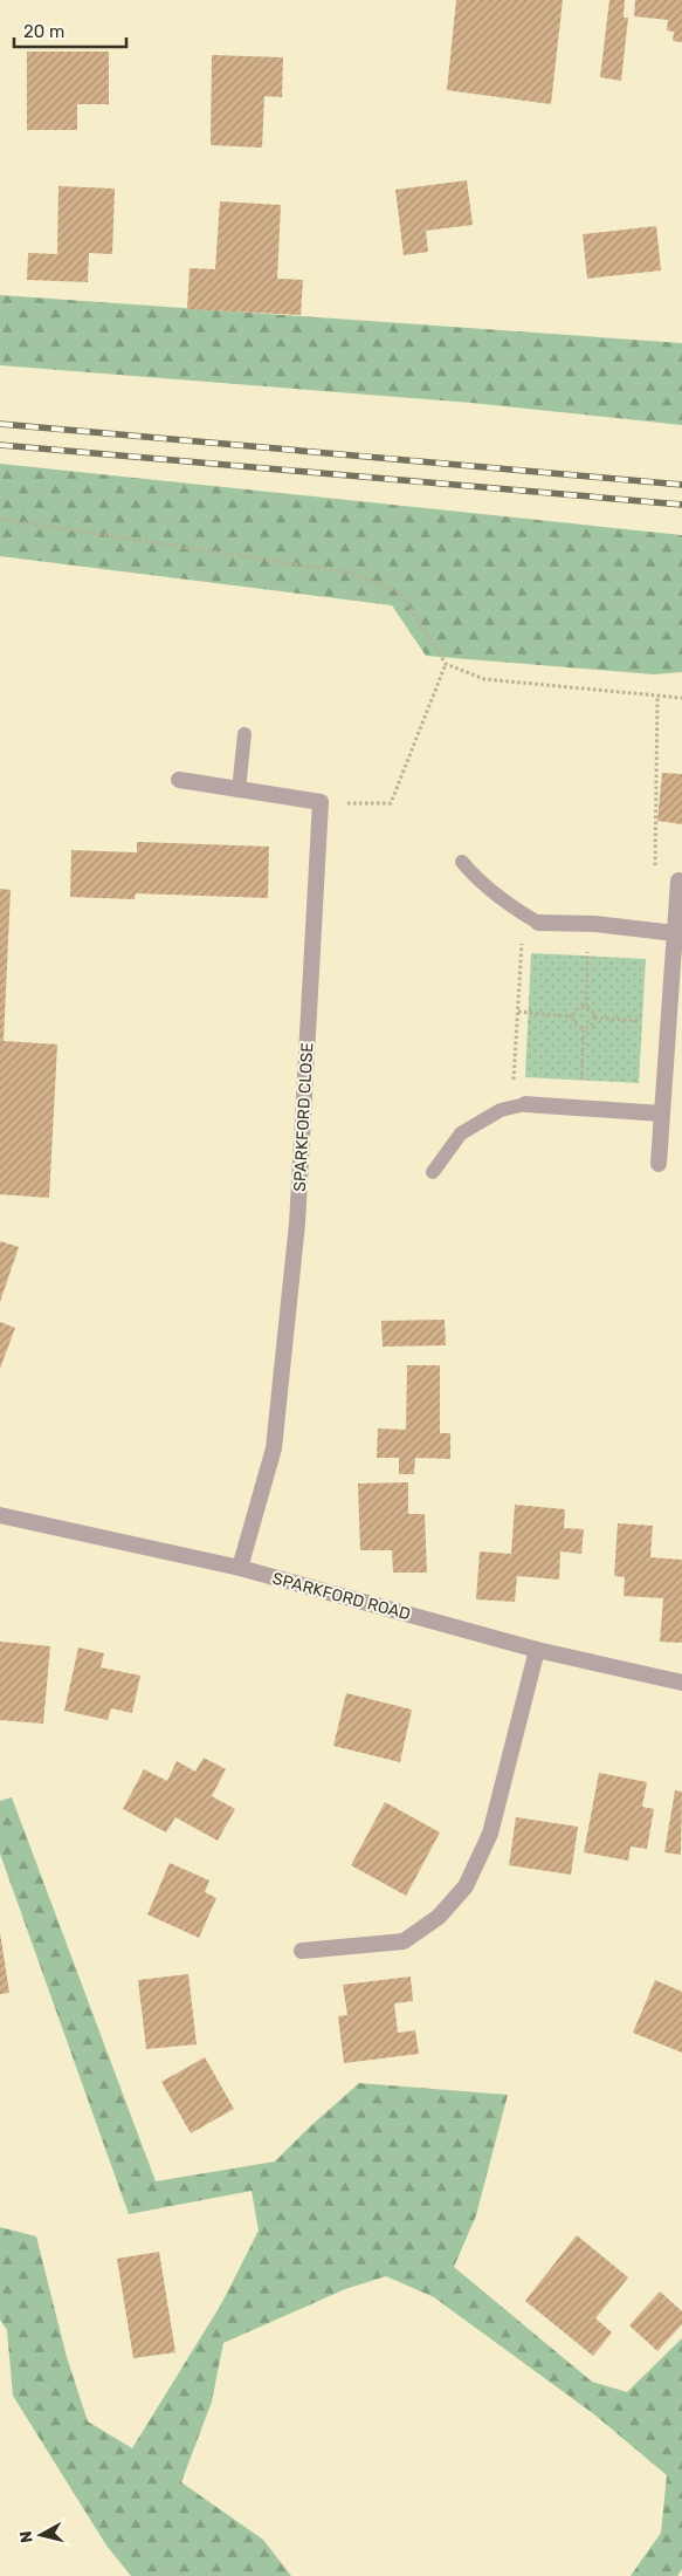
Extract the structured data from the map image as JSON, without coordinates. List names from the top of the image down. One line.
{"streets":{"street":["SPARKFORD CLOSE","SPARKFORD ROAD"]},"crossings":[["SPARKFORD CLOSE","SPARKFORD ROAD"]],"scale_bar":"20 m","north":"left"}
